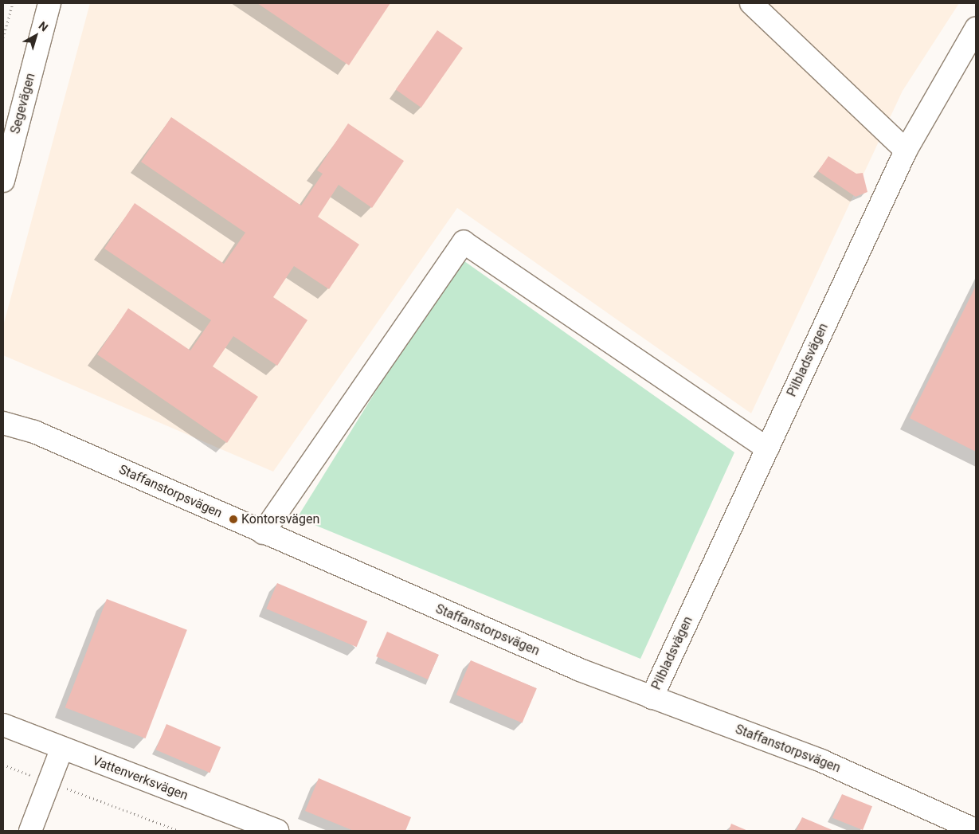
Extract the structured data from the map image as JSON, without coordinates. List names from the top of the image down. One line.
{"streets":{"street":["Segevägen","Pilbladsvägen","Staffanstorpsvägen","Vattenverksvägen"]},"crossings":[["Pilbladsvägen","Staffanstorpsvägen"]],"places":["Kontorsvägen"],"north":"top right"}
